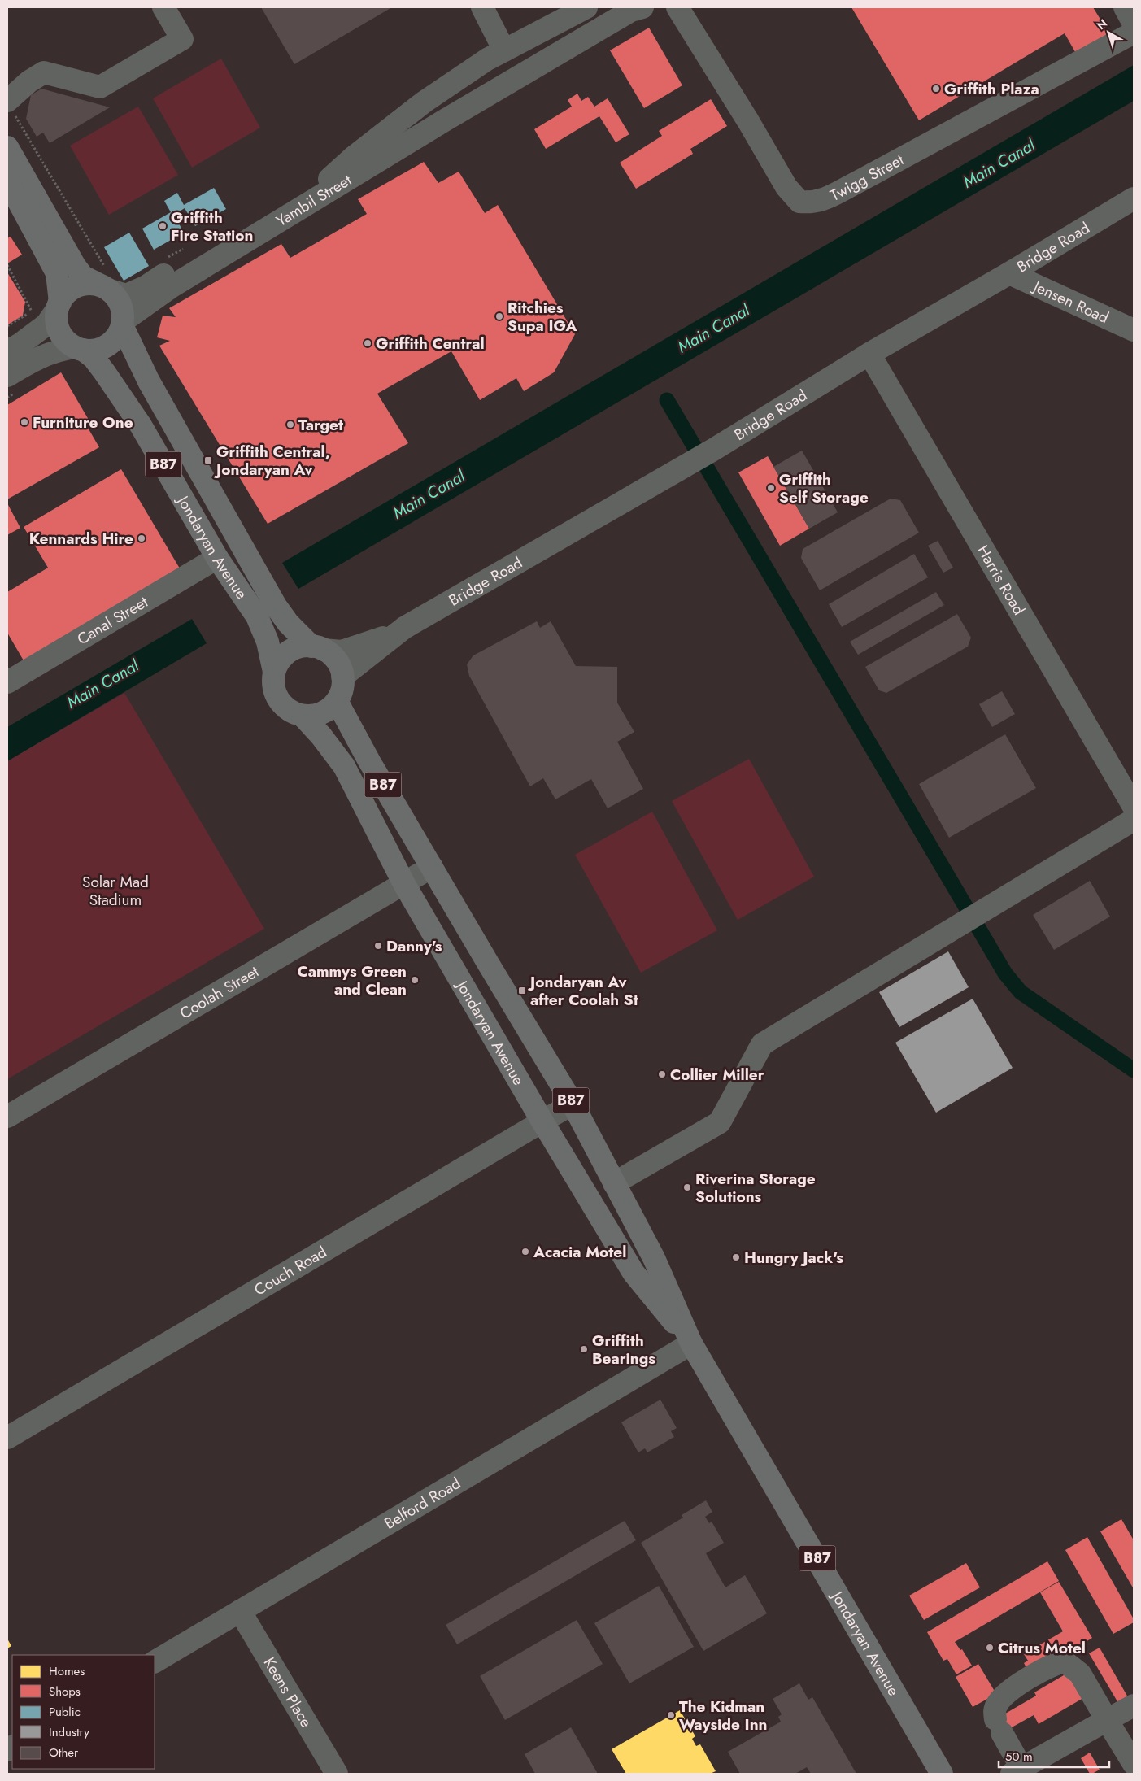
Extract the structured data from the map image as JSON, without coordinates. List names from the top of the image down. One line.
{"streets":{"main road":["B87","Jondaryan Avenue"],"street":["Twigg Street","Yambil Street","Bridge Road","Jensen Road","Harris Road","Canal Street","Coolah Street","Couch Road","Belford Road","Keens Place"]},"crossings":[["Yambil Street","B87"],["Yambil Street","Jondaryan Avenue"],["Bridge Road","Jensen Road"],["Bridge Road","B87"],["Bridge Road","Jondaryan Avenue"],["Bridge Road","Harris Road"],["B87","Jondaryan Avenue"],["Jondaryan Avenue","Canal Street"],["Jondaryan Avenue","Coolah Street"],["Jondaryan Avenue","Couch Road"],["Jondaryan Avenue","Belford Road"],["Belford Road","Keens Place"]],"water":["Main Canal"],"parks":["Solar Mad Stadium"],"places":{"other":["Griffith Plaza","Griffith Fire Station","Ritchies Supa IGA","Griffith Central","Furniture One","Target","Griffith Self Storage","Kennards Hire","Danny's","Cammys Green and Clean","Collier Miller","Riverina Storage Solutions","Acacia Motel","Hungry Jack's","Griffith Bearings","Citrus Motel","The Kidman Wayside Inn"],"transit":["Griffith Central, Jondaryan Av","Jondaryan Av after Coolah St"]},"legend":["Homes","Shops","Public","Industry","Other"],"scale_bar":"50 m","north":"top left"}
